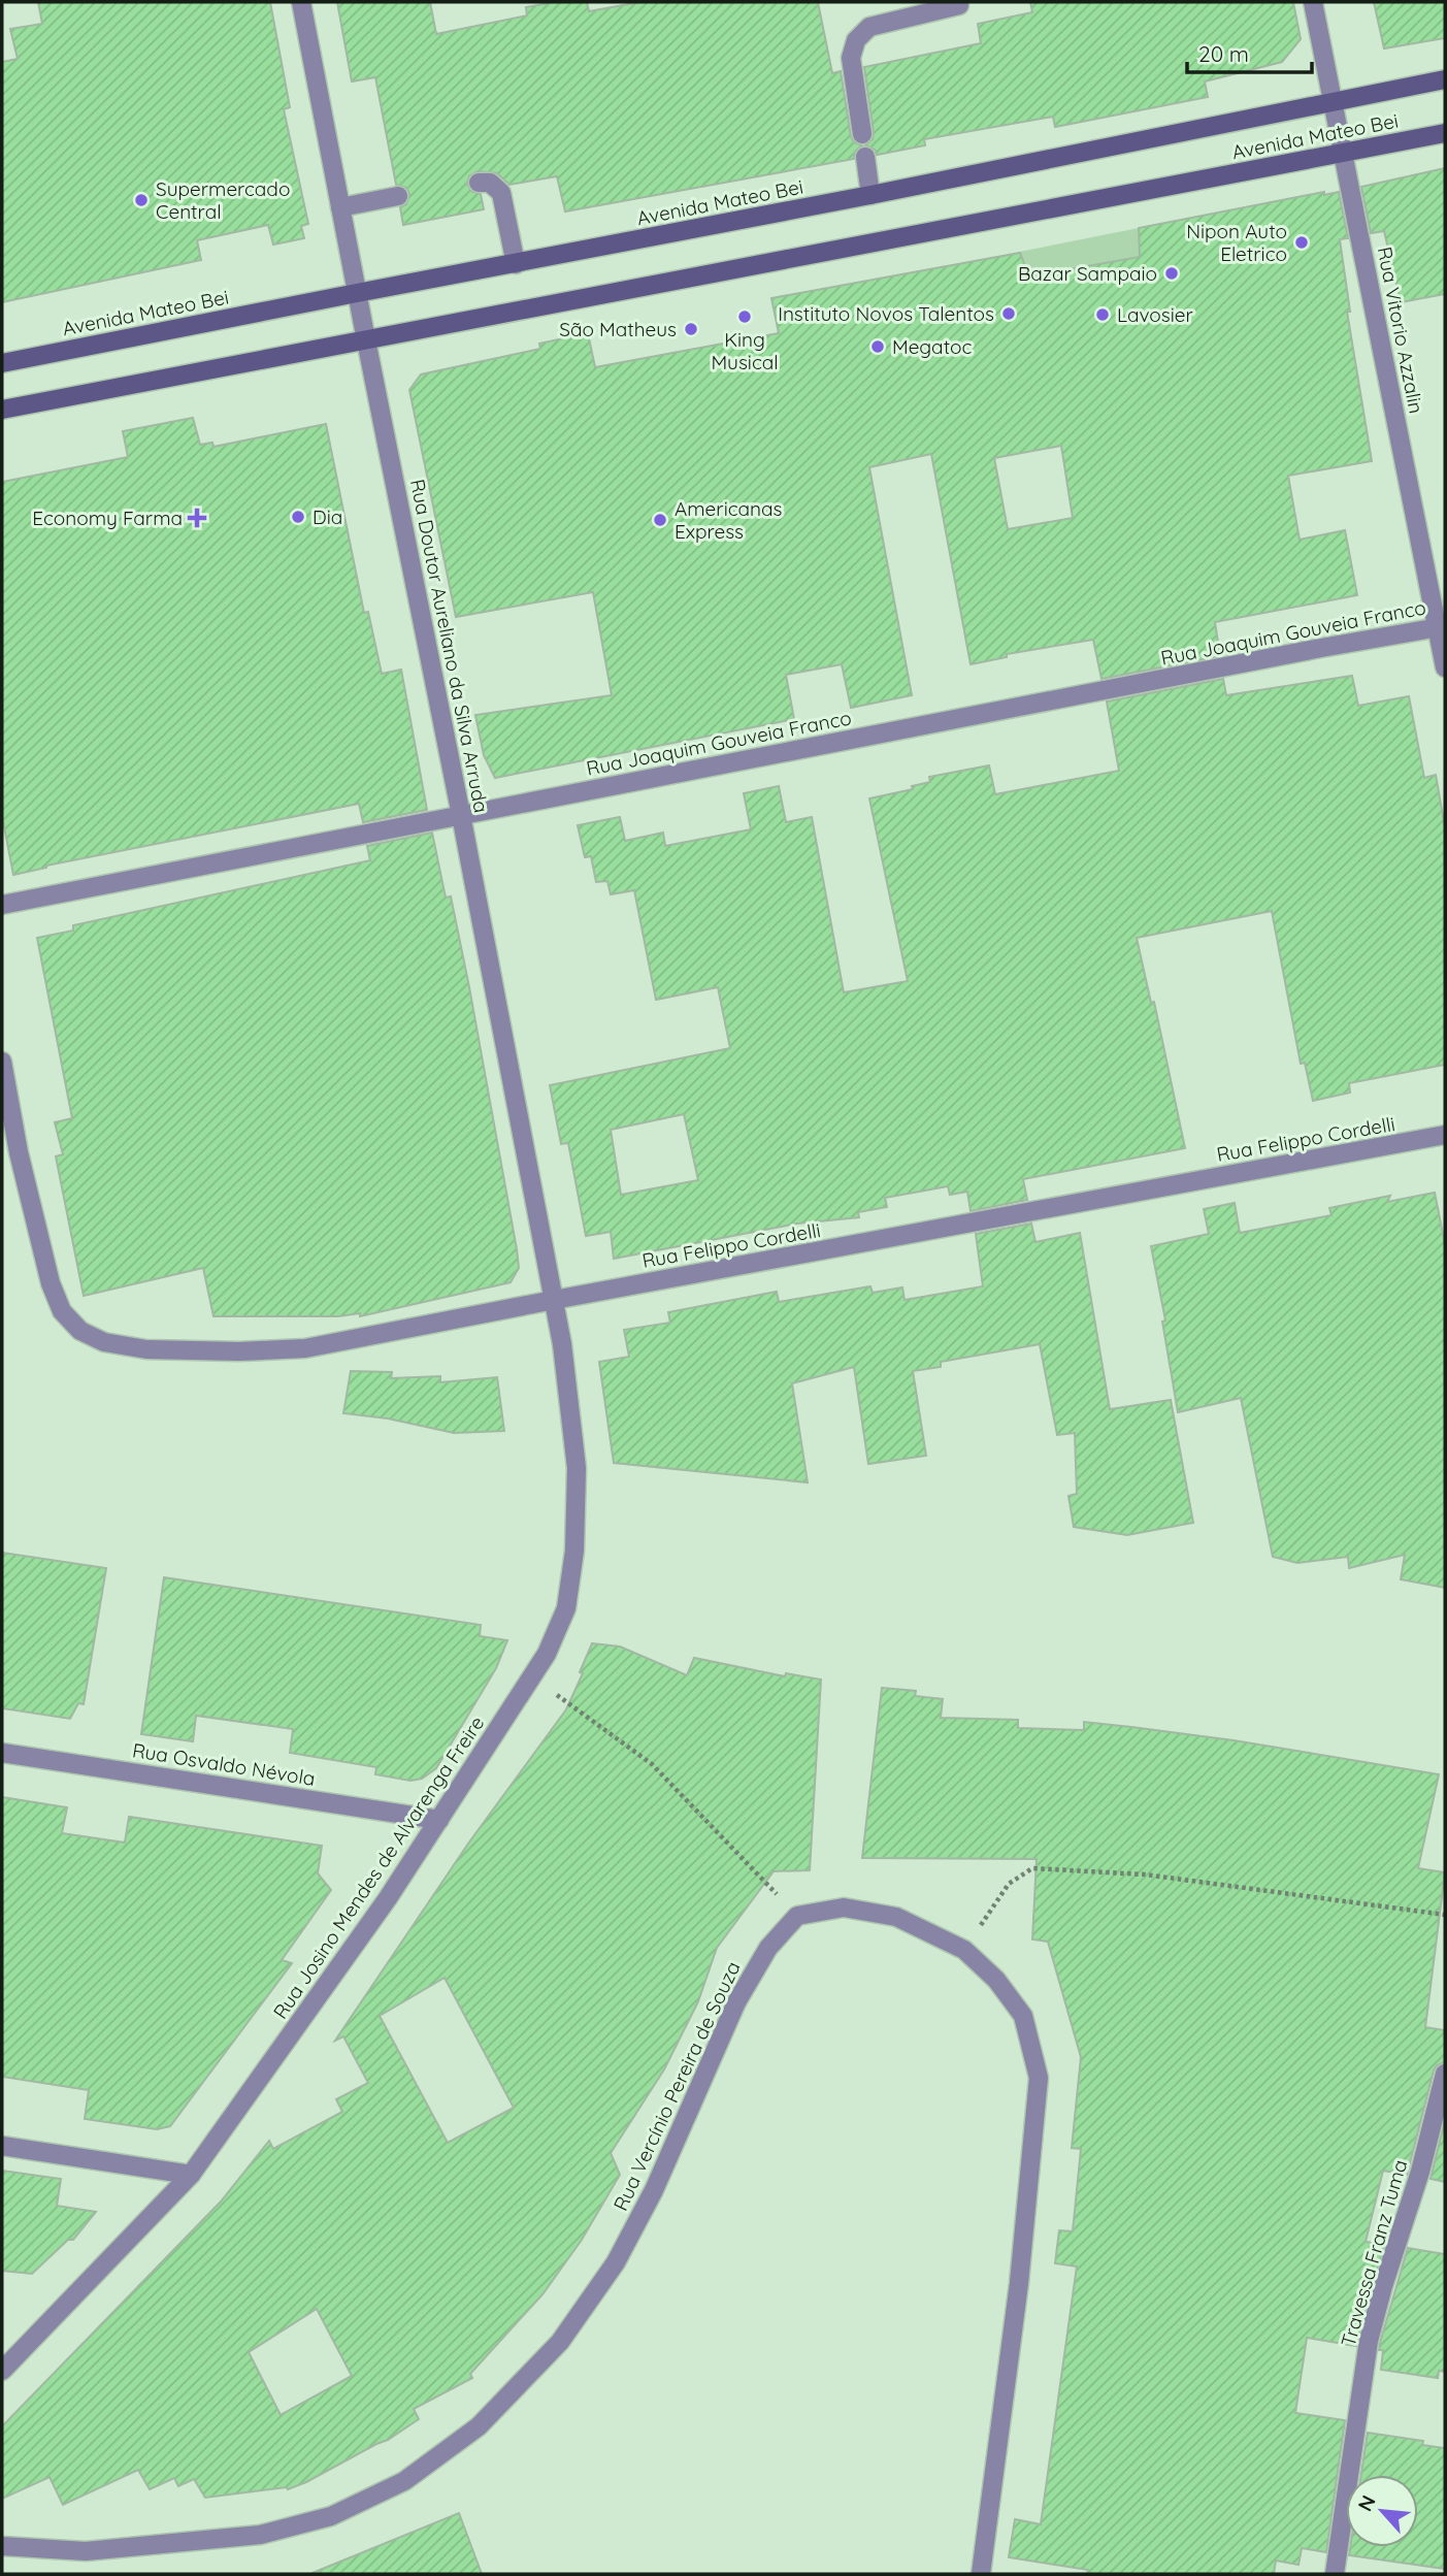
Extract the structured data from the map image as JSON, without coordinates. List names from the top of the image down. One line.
{"streets":{"main road":["Avenida Mateo Bei"],"street":["Rua Vitorio Azzalin","Rua Joaquim Gouveia Franco","Rua Doutor Aureliano da Silva Arruda","Rua Felippo Cordelli","Rua Osvaldo Névola","Rua Josino Mendes de Alvarenga Freire","Rua Vercínio Pereira de Souza","Travessa Franz Tuma"]},"crossings":[["Avenida Mateo Bei","Rua Vitorio Azzalin"],["Avenida Mateo Bei","Rua Doutor Aureliano da Silva Arruda"],["Rua Vitorio Azzalin","Rua Joaquim Gouveia Franco"],["Rua Joaquim Gouveia Franco","Rua Doutor Aureliano da Silva Arruda"],["Rua Doutor Aureliano da Silva Arruda","Rua Felippo Cordelli"],["Rua Doutor Aureliano da Silva Arruda","Rua Josino Mendes de Alvarenga Freire"],["Rua Felippo Cordelli","Rua Josino Mendes de Alvarenga Freire"],["Rua Osvaldo Névola","Rua Josino Mendes de Alvarenga Freire"]],"places":{"other":["Supermercado Central","Nipon Auto Eletrico","Bazar Sampaio","Instituto Novos Talentos","Lavosier","King Musical","São Matheus","Megatoc","Dia","Americanas Express"],"health":["Economy Farma"]},"scale_bar":"20 m","north":"top left"}
